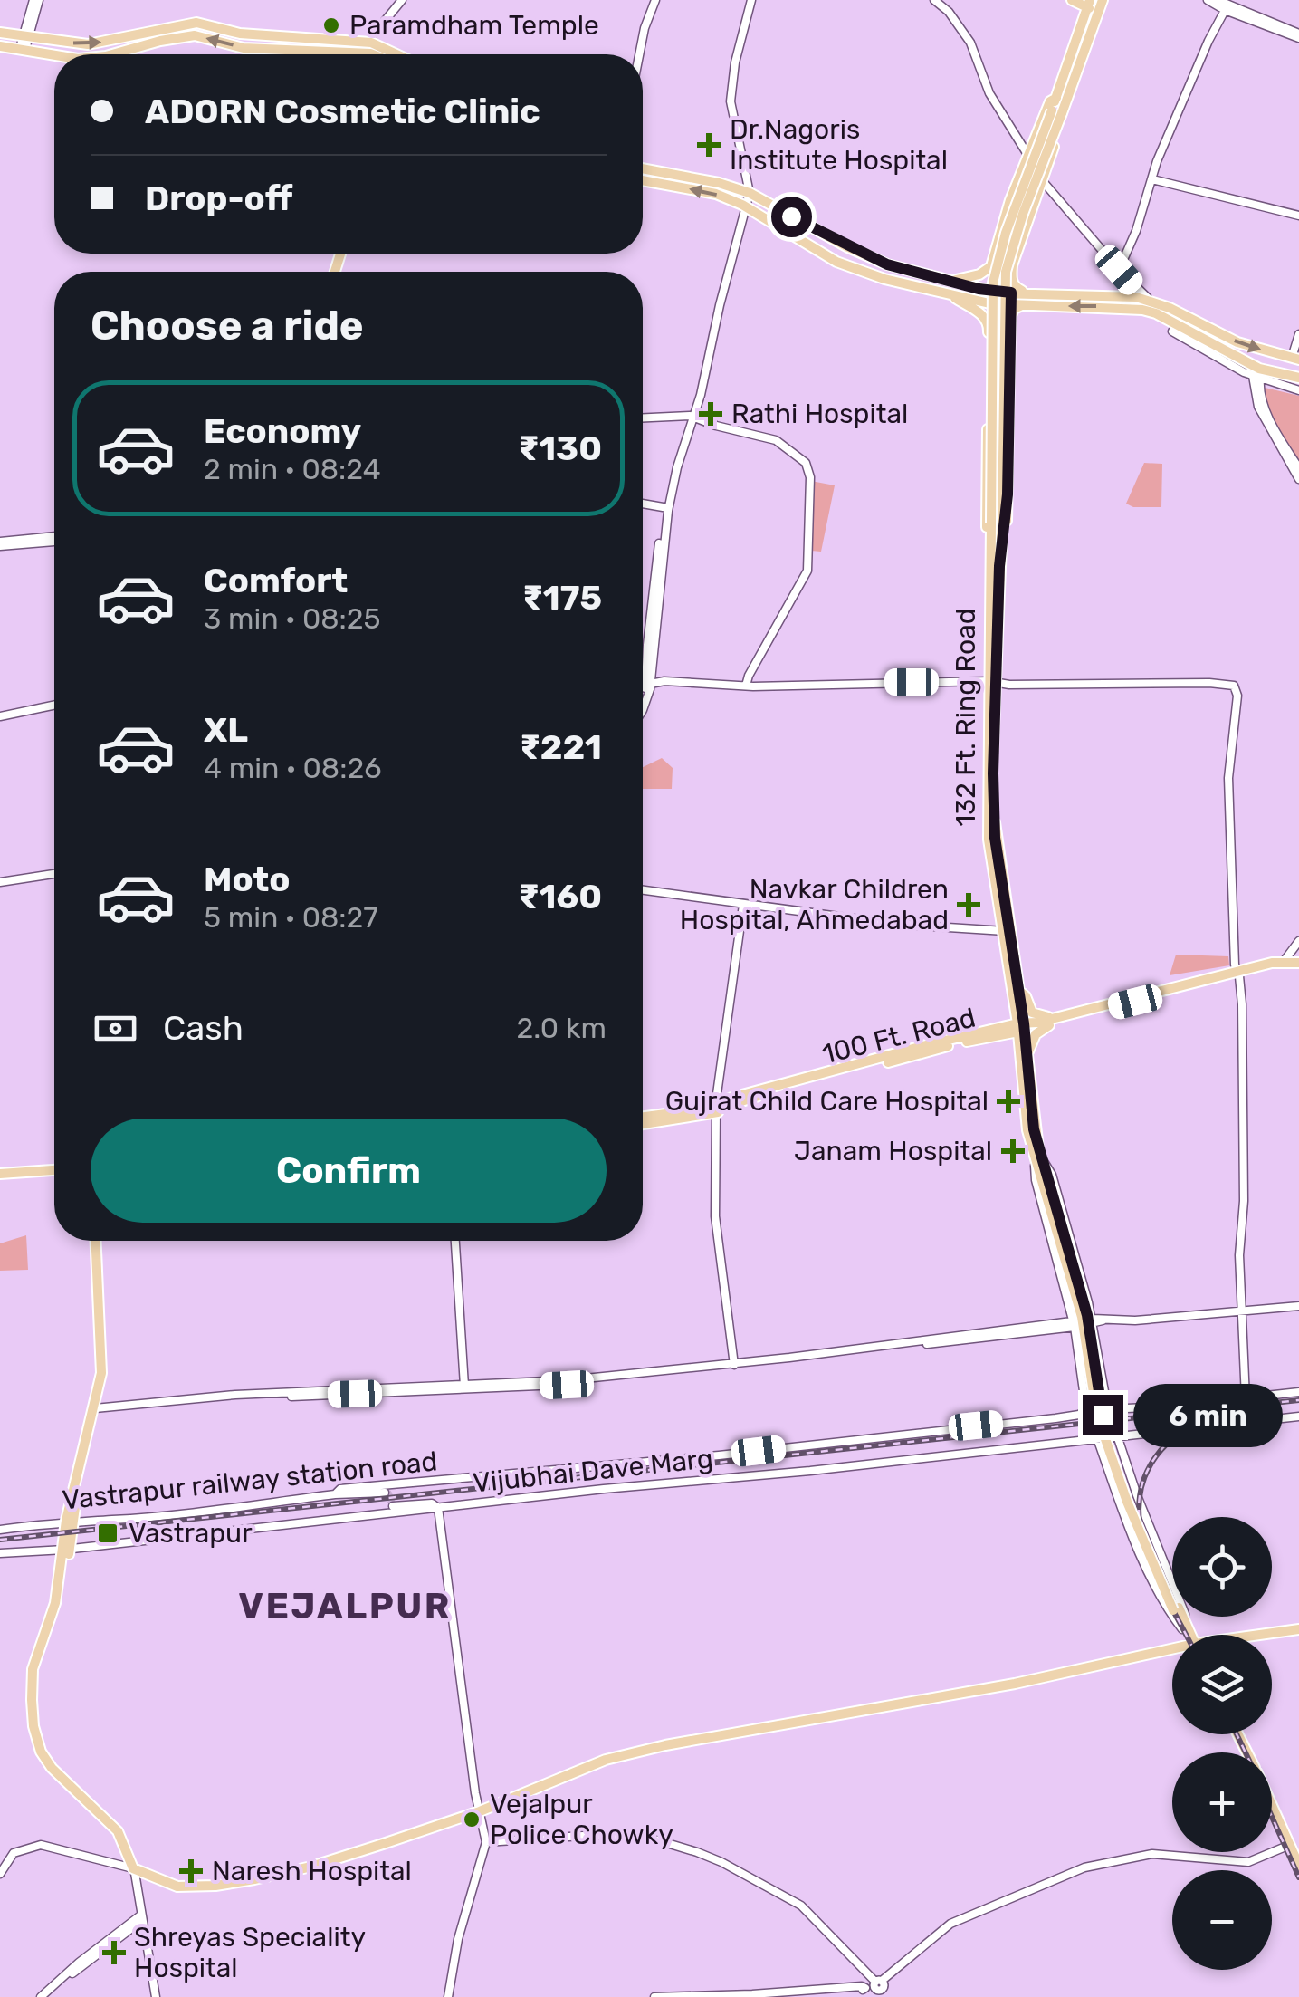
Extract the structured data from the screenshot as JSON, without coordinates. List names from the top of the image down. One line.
{"streets":{"main road":["132 Ft. Ring Road","100 Ft. Road"],"street":["Vijubhai Dave Marg","Vastrapur railway station road"]},"crossings":[["132 Ft. Ring Road","100 Ft. Road"]],"districts":["VEJALPUR"],"places":{"other":["Paramdham Temple","Vejalpur Police Chowky"],"health":["Dr.Nagoris Institute Hospital","Rathi Hospital","Navkar Children Hospital, Ahmedabad","Gujrat Child Care Hospital","Janam Hospital","Naresh Hospital","Shreyas Speciality Hospital"],"transit":["Vastrapur"]},"page":{"banner":["ADORN Cosmetic Clinic","Drop-off"],"heading":"Choose a ride","list":[{"name":"Economy","note":"2 min · 08:24","value":"₹130"},{"name":"Comfort","note":"3 min · 08:25","value":"₹175"},{"name":"XL","note":"4 min · 08:26","value":"₹221"},{"name":"Moto","note":"5 min · 08:27","value":"₹160"}],"pay":["Cash","2.0 km"],"buttons":"Confirm","bubble":"6 min","map_buttons":["+","−"]}}
